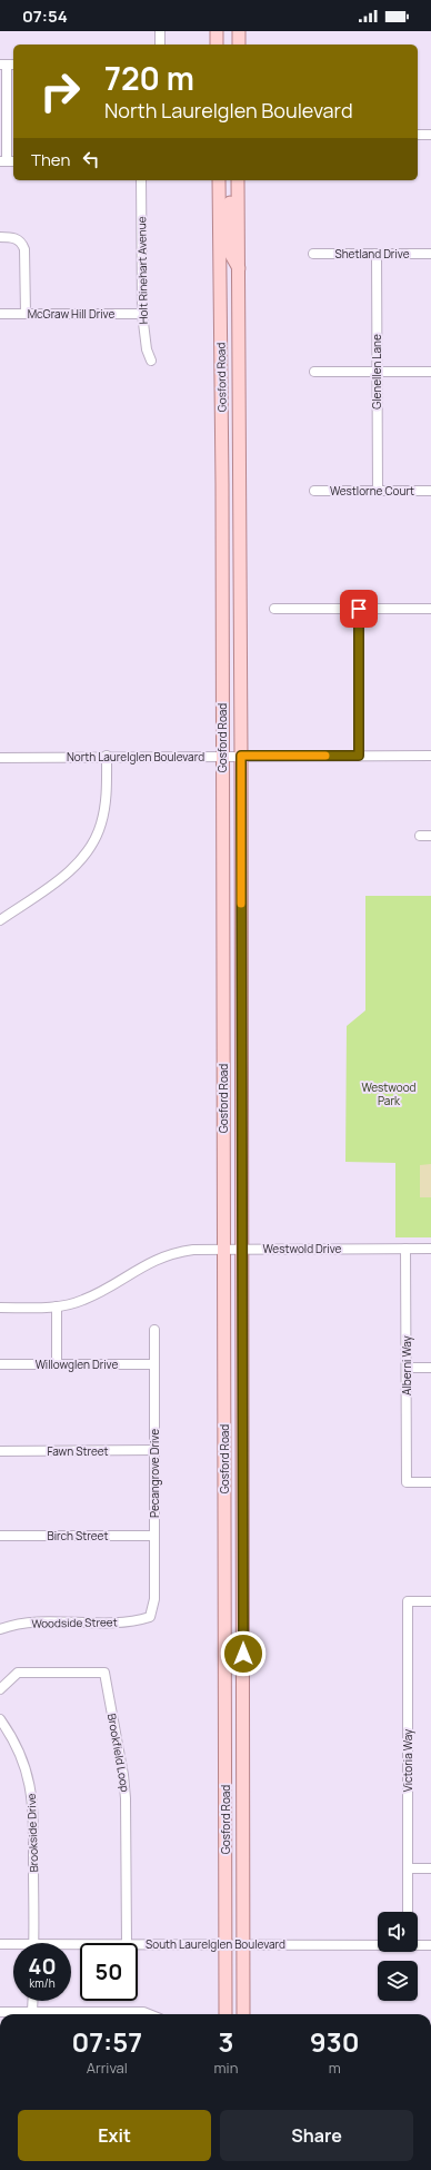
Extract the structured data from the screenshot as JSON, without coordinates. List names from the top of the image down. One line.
{"streets":{"main road":["Gosford Road"],"street":["Shetland Drive","Holt Rinehart Avenue","McGraw Hill Drive","Glenellen Lane","Westlorne Court","North Laurelglen Boulevard","Westwold Drive","Willowglen Drive","Alberni Way","Fawn Street","Pecangrove Drive","Birch Street","Woodside Street","Brookfield Loop","Victoria Way","Brookside Drive","South Laurelglen Boulevard"]},"crossings":[["Shetland Drive","Glenellen Lane"],["Holt Rinehart Avenue","McGraw Hill Drive"],["Glenellen Lane","Westlorne Court"],["Gosford Road","North Laurelglen Boulevard"],["Gosford Road","Westwold Drive"],["Gosford Road","South Laurelglen Boulevard"],["Westwold Drive","Alberni Way"],["Willowglen Drive","Pecangrove Drive"],["Fawn Street","Pecangrove Drive"],["Pecangrove Drive","Birch Street"],["Pecangrove Drive","Woodside Street"]],"parks":["Westwood Park"],"page":{"status":"07:54","turn":["720 m","North Laurelglen Boulevard"],"then":"Then","speed":"40 km/h","limit":"50","eta":["07:57","Arrival","3","min","930","m"],"buttons":["Exit","Share"]}}
